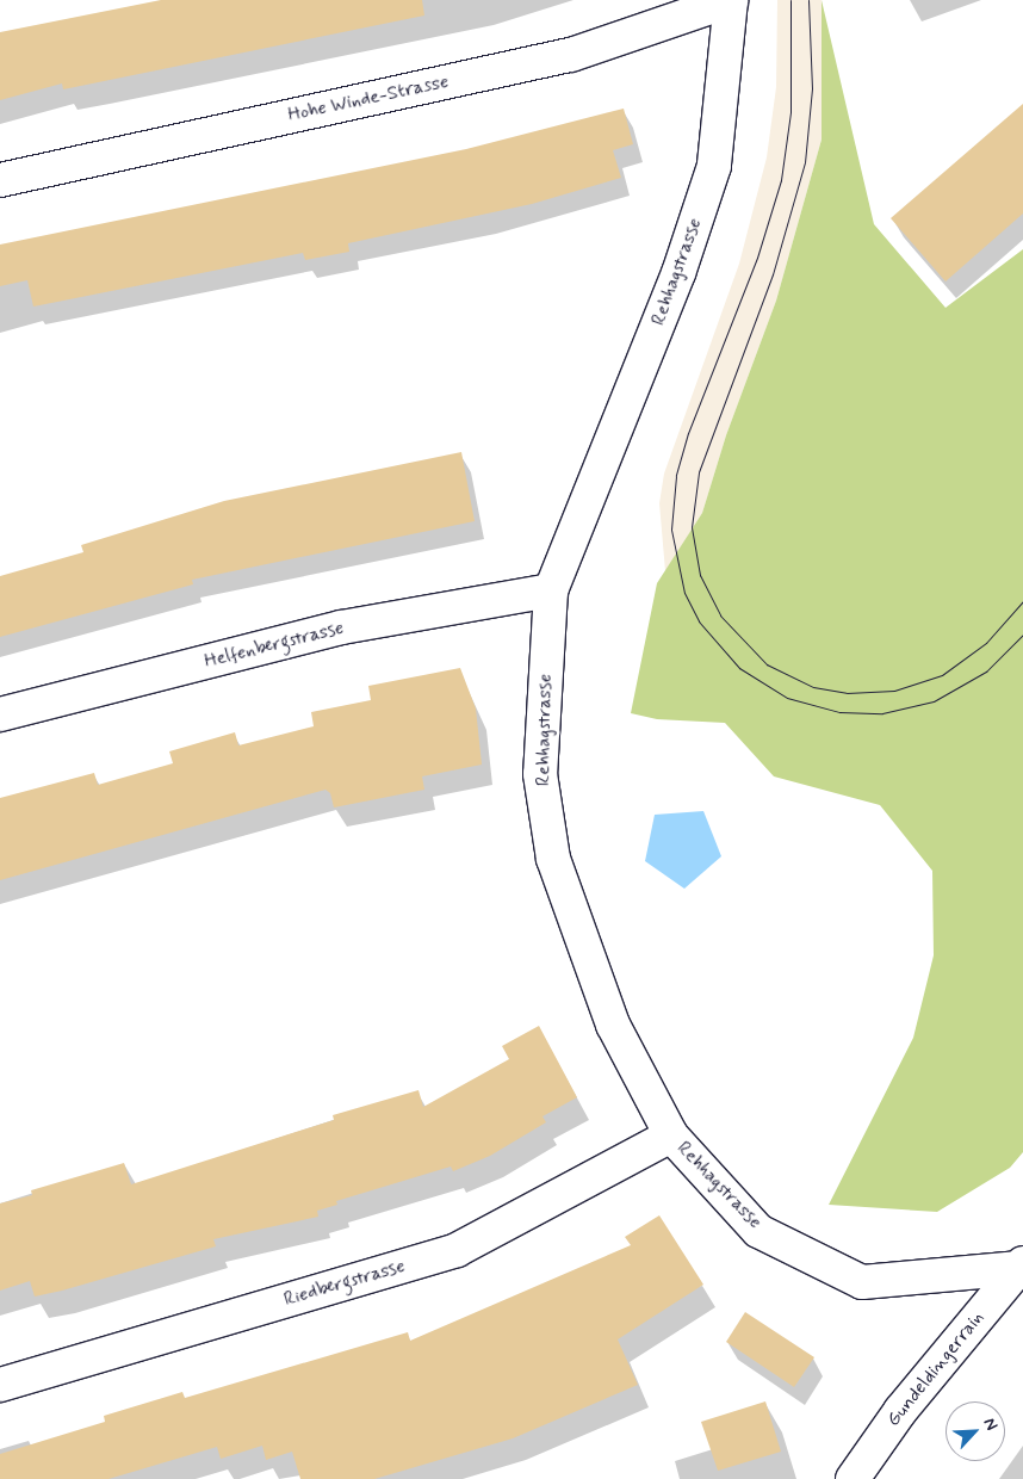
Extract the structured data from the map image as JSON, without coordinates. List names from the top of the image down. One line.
{"streets":{"street":["Hohe Winde-Strasse","Rehhagstrasse","Helfenbergstrasse","Riedbergstrasse","Gundeldingerrain"]},"crossings":[["Hohe Winde-Strasse","Rehhagstrasse"],["Rehhagstrasse","Helfenbergstrasse"],["Rehhagstrasse","Riedbergstrasse"],["Rehhagstrasse","Gundeldingerrain"]],"north":"top right"}
